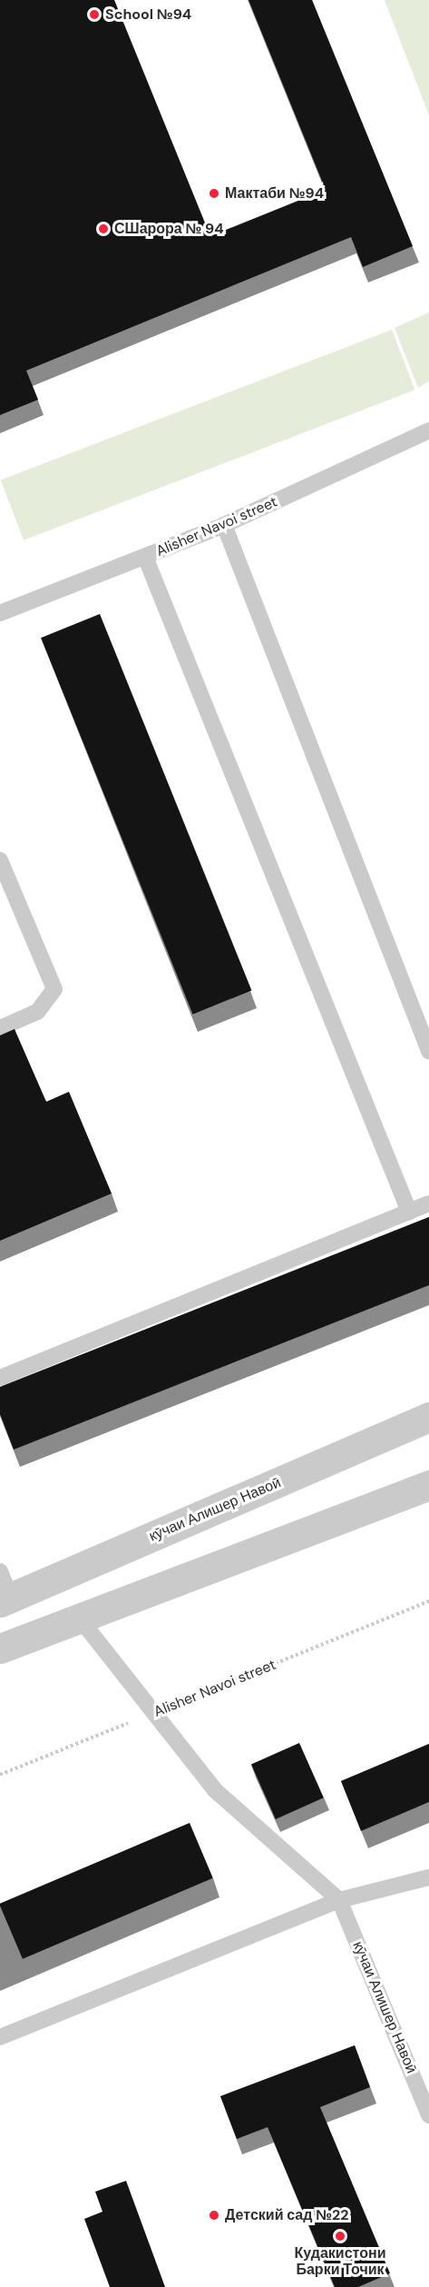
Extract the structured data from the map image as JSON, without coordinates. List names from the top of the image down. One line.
{"streets":{"street":["кӯчаи Алишер Навоӣ"],"lane":["Alisher Navoi street"]},"crossings":[["Alisher Navoi street","кӯчаи Алишер Навоӣ"]],"places":["School №94","Мактаби №94","СШарора № 94","Детский сад №22","Кудакистони Барки Точик"]}
